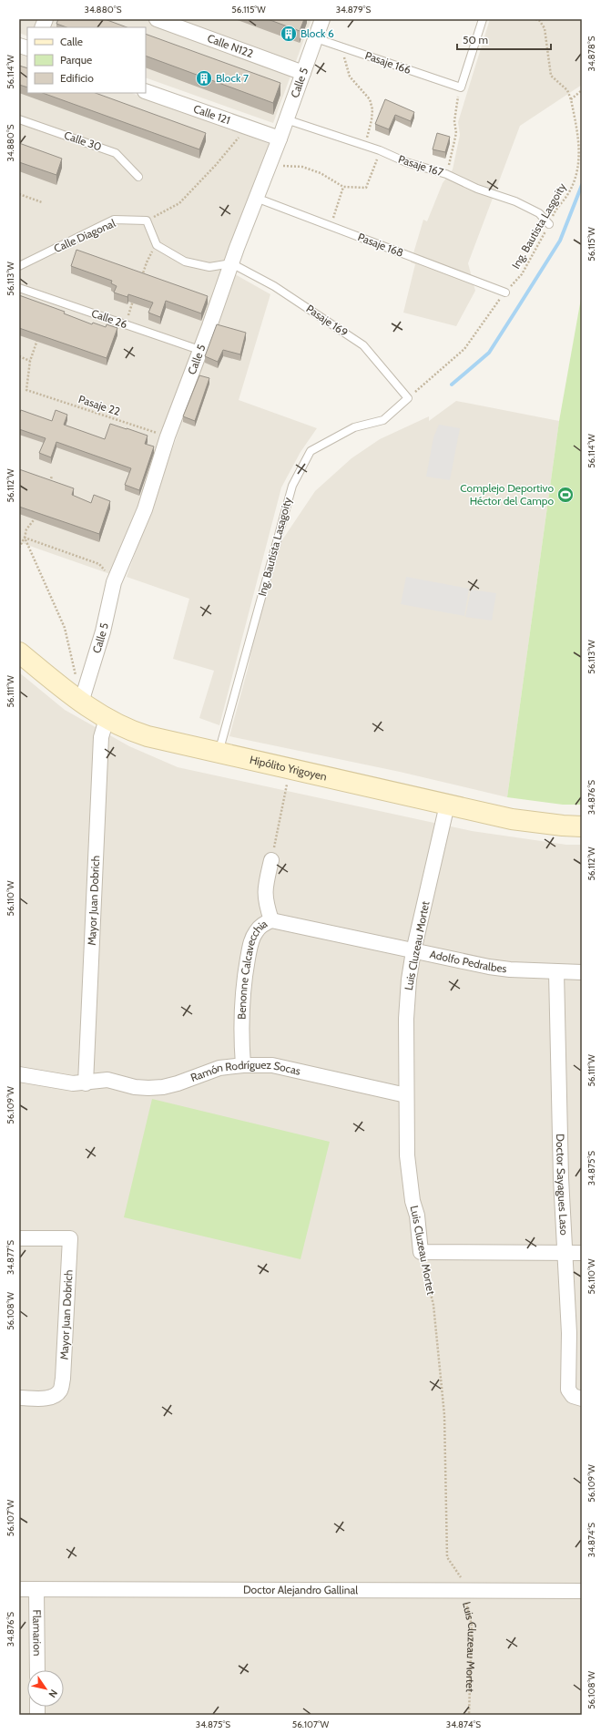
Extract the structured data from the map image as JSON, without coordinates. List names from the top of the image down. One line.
{"streets":{"street":["Calle N122","Calle 5","Calle 121","Hipólito Yrigoyen","Mayor Juan Dobrich","Luis Cluzeau Mortet","Adolfo Pedralbes","Benonne Calcavecchia","Ramón Rodríguez Socas","Doctor Sayagues Laso","Doctor Alejandro Gallinal","Flamarion"],"lane":["Pasaje 166","Calle 30","Pasaje 167","Calle Diagonal","Pasaje 168","Calle 26","Pasaje 169","Ing. Bautista Lasagoity"],"path":["Ing. Bautista Lasgoity","Pasaje 22"]},"crossings":[["Calle N122","Calle 5"],["Pasaje 166","Calle 5"],["Calle 5","Calle 121"],["Calle 5","Pasaje 167"],["Calle 5","Pasaje 168"],["Calle 5","Calle 26"],["Calle 5","Pasaje 169"],["Calle 5","Pasaje 22"],["Calle 5","Hipólito Yrigoyen"],["Pasaje 167","Ing. Bautista Lasgoity"],["Ing. Bautista Lasgoity","Pasaje 168"],["Ing. Bautista Lasgoity","Pasaje 169"],["Ing. Bautista Lasgoity","Ing. Bautista Lasagoity"],["Pasaje 169","Ing. Bautista Lasagoity"],["Ing. Bautista Lasagoity","Hipólito Yrigoyen"],["Hipólito Yrigoyen","Mayor Juan Dobrich"],["Hipólito Yrigoyen","Luis Cluzeau Mortet"],["Mayor Juan Dobrich","Ramón Rodríguez Socas"],["Luis Cluzeau Mortet","Adolfo Pedralbes"],["Luis Cluzeau Mortet","Ramón Rodríguez Socas"],["Luis Cluzeau Mortet","Doctor Alejandro Gallinal"],["Adolfo Pedralbes","Benonne Calcavecchia"],["Adolfo Pedralbes","Doctor Sayagues Laso"],["Benonne Calcavecchia","Ramón Rodríguez Socas"],["Doctor Alejandro Gallinal","Flamarion"]],"places":{"building":["Block 6","Block 7"],"sports":["Complejo Deportivo Héctor del Campo"]},"legend":["Calle","Parque","Edificio"],"scale_bar":"50 m","north":"bottom right","coordinates":["34.880°S","56.115°W","34.879°S","34.878°S","56.114°W","56.113°W","56.112°W","56.111°W","34.876°S","56.110°W","56.109°W","34.875°S","34.877°S","56.108°W","56.107°W","34.874°S"]}
